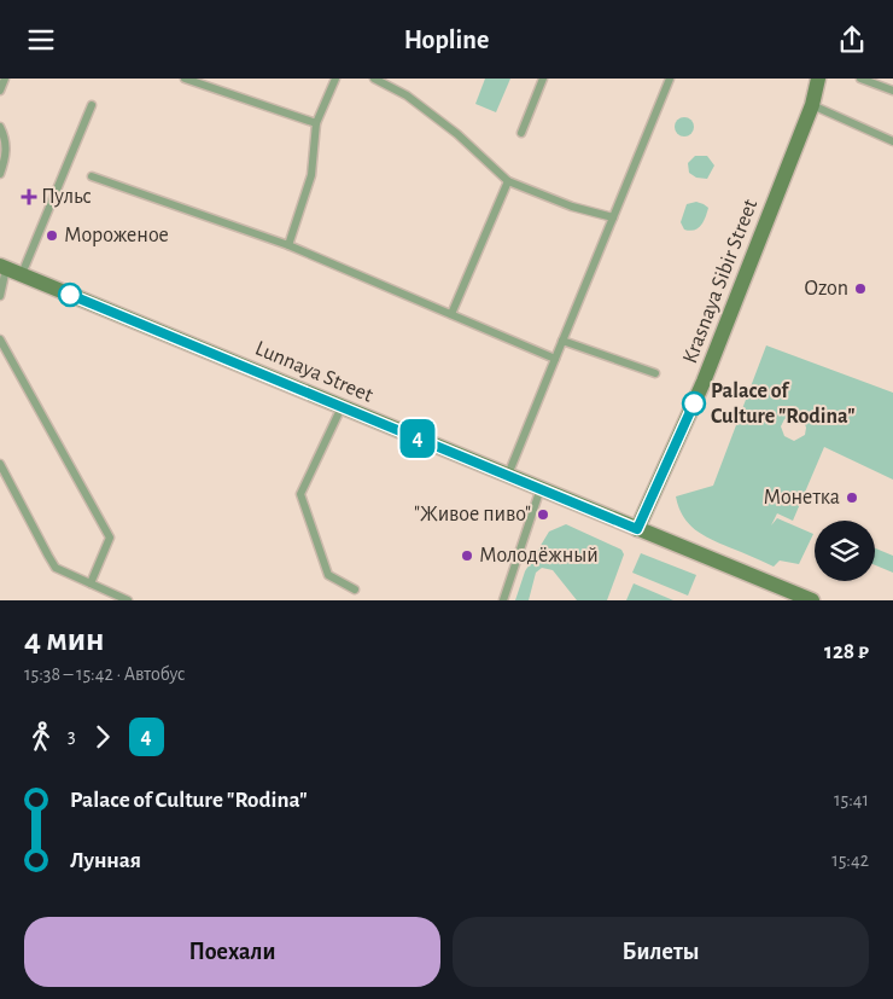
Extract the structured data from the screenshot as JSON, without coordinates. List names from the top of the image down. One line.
{"streets":{"street":["Krasnaya Sibir Street","Lunnaya Street"]},"crossings":[["Krasnaya Sibir Street","Lunnaya Street"]],"places":{"health":["Пульс"],"other":["Мороженое","Ozon","Palace of Culture \"Rodina\"","Монетка","\"Живое пиво\"","Молодёжный"]},"lines":["bus line 4"],"page":{"header":"Hopline","on_map":"4","heading":["4 мин","15:38 – 15:42 · Автобус","128 ₽"],"legs":["3","4"],"list":[{"name":"Palace of Culture \"Rodina\"","value":"15:41"},{"name":"Лунная","value":"15:42"}],"buttons":["Поехали","Билеты"]}}
